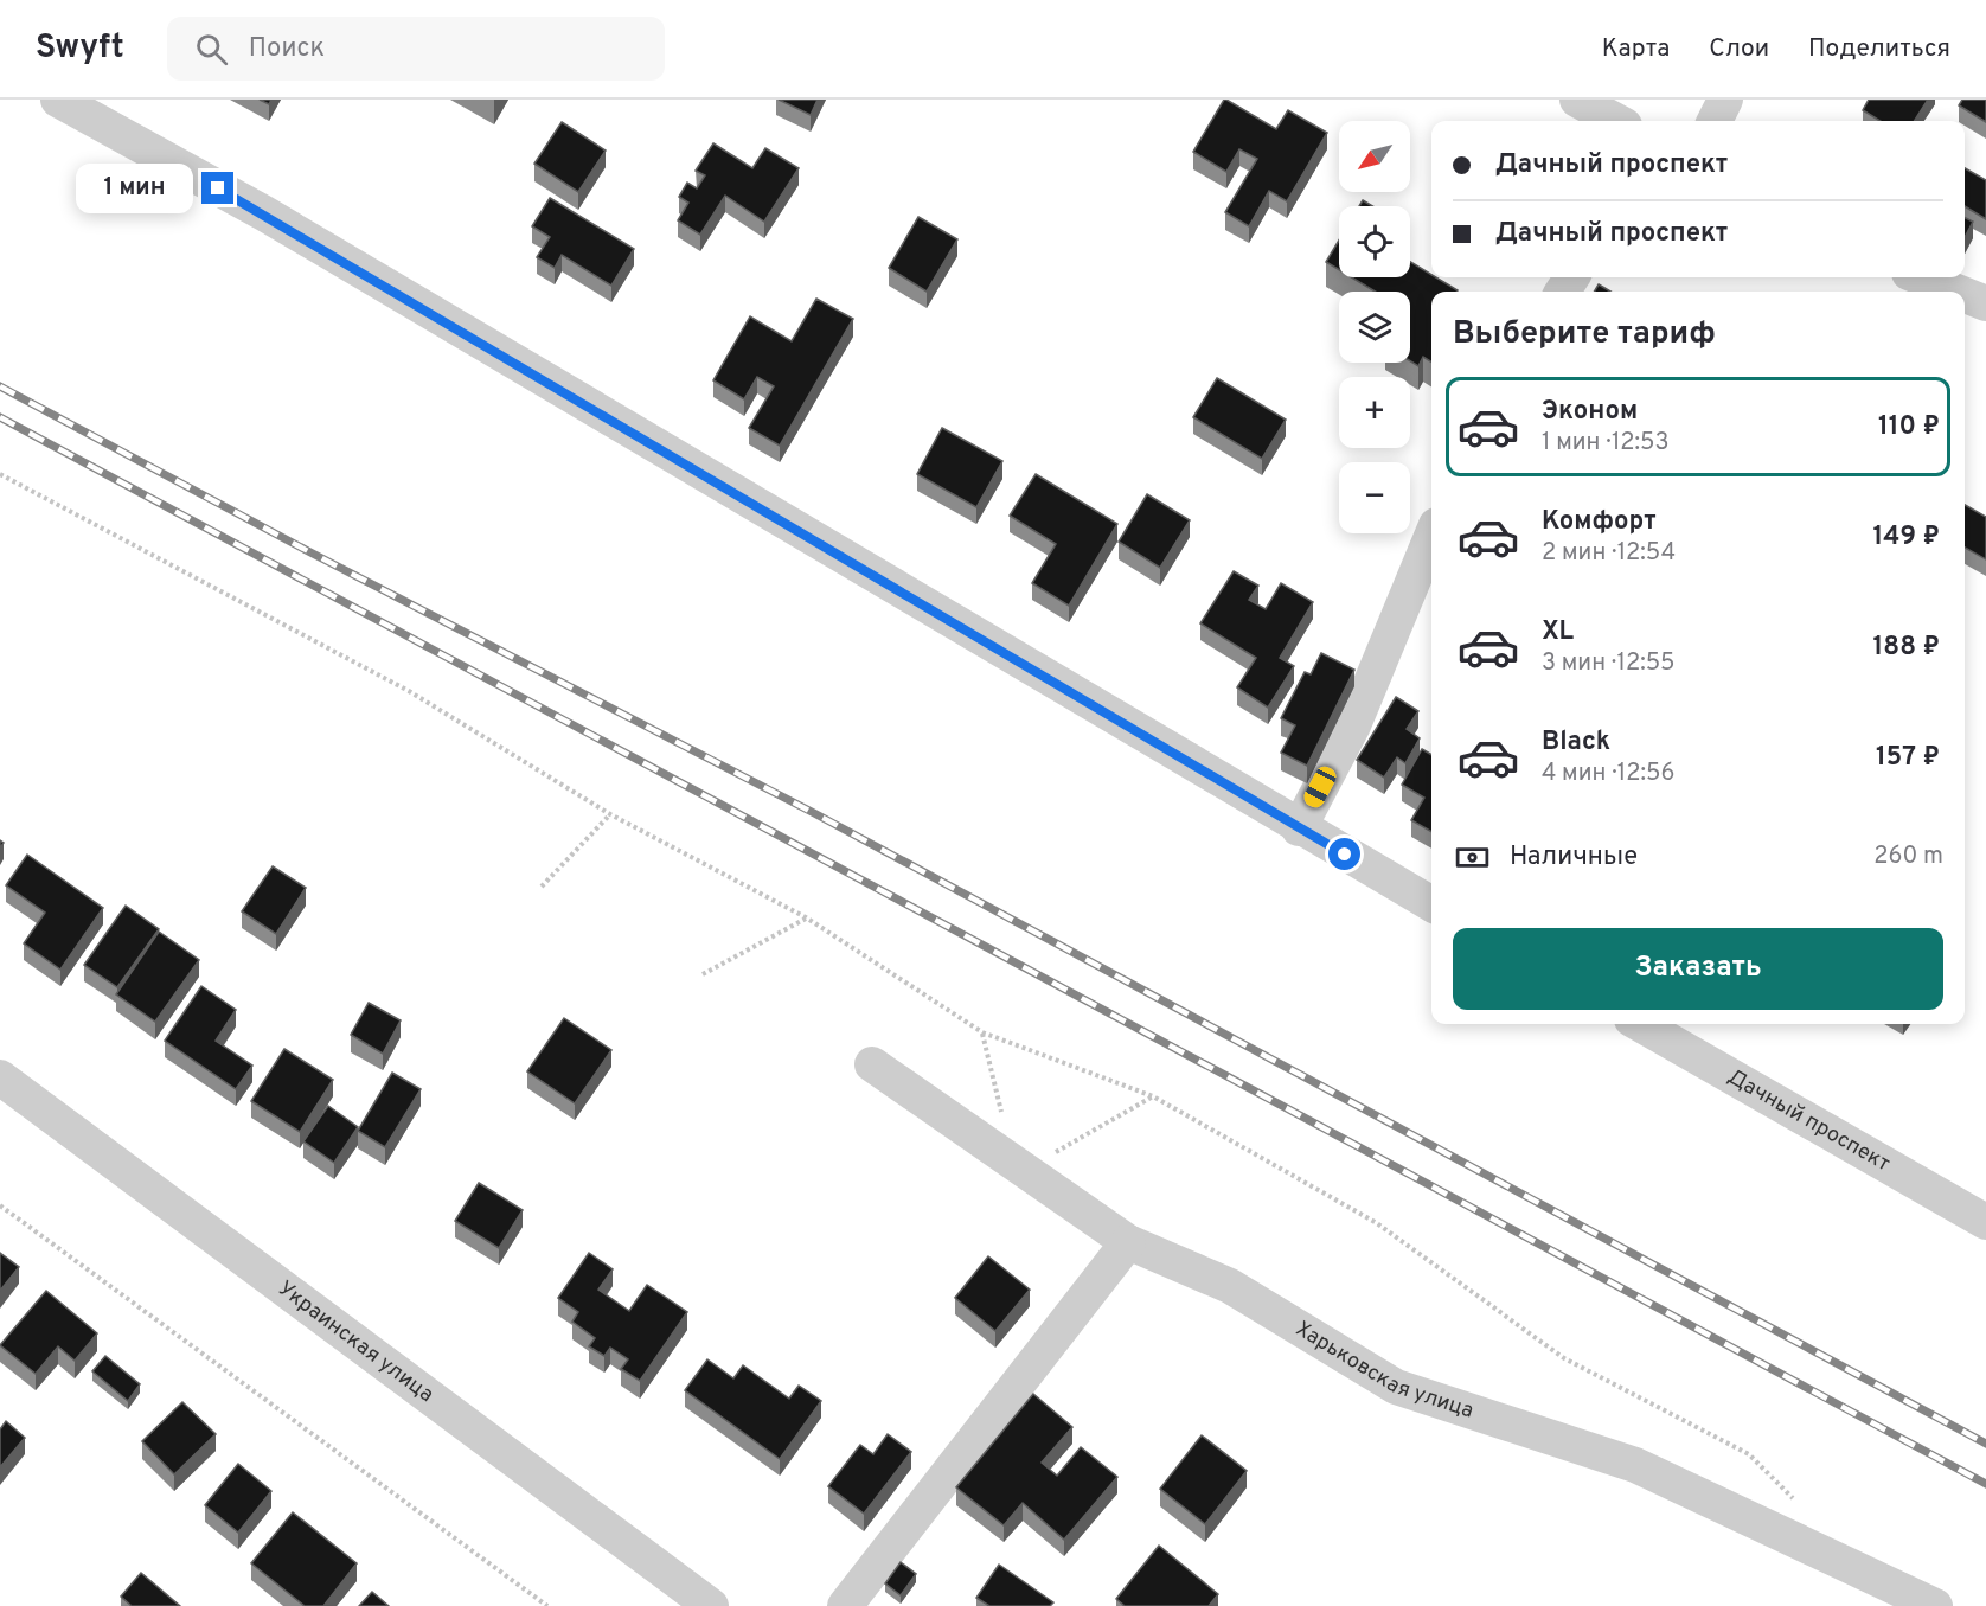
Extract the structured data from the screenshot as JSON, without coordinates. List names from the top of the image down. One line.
{"streets":{"street":["Дачный проспект","Украинская улица","Харьковская улица"]},"north":"bottom left","page":{"header":"Swyft","search":"Поиск","nav":["Карта","Слои","Поделиться"],"map_buttons":["+","−"],"banner":["Дачный проспект","Дачный проспект"],"bubble":"1 мин","heading":"Выберите тариф","list":[{"name":"Эконом","note":"1 мин · 12:53","value":"110 ₽"},{"name":"Комфорт","note":"2 мин · 12:54","value":"149 ₽"},{"name":"XL","note":"3 мин · 12:55","value":"188 ₽"},{"name":"Black","note":"4 мин · 12:56","value":"157 ₽"}],"pay":["Наличные","260 m"],"buttons":"Заказать"}}
